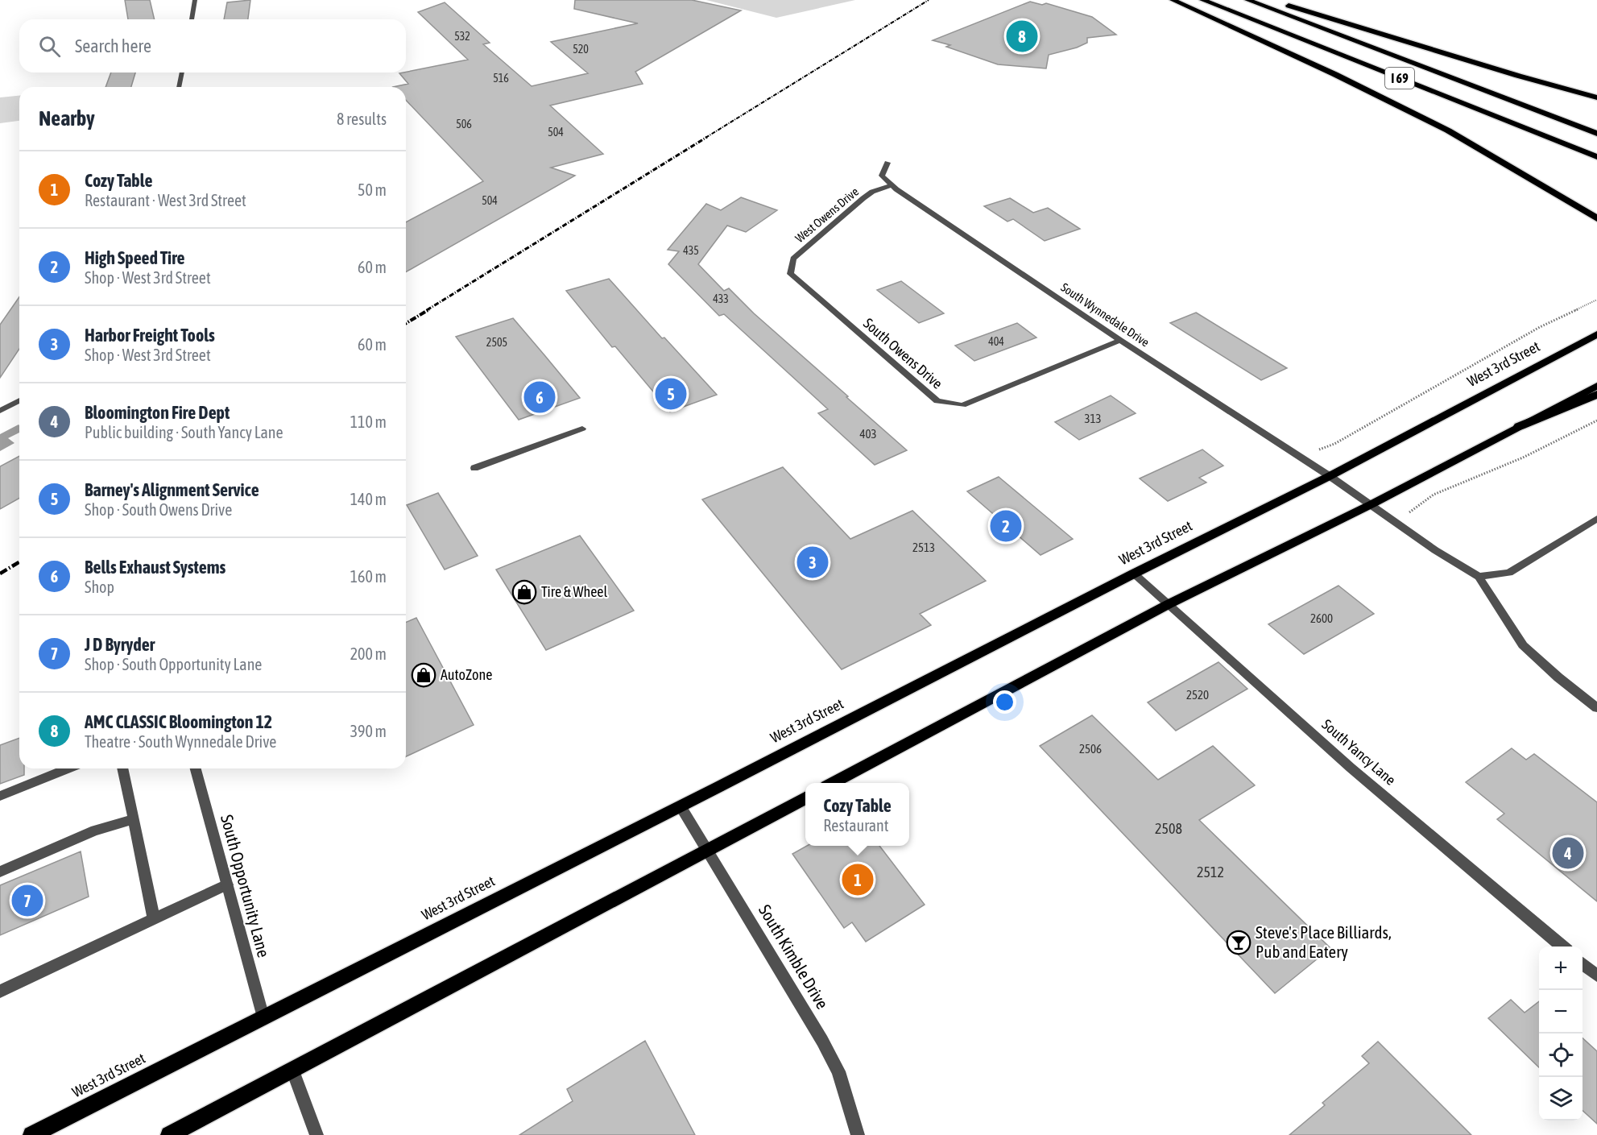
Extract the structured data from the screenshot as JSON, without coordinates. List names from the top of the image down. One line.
{"streets":{"highway":["I 69"],"main road":["West 3rd Street"],"street":["West Owens Drive","South Wynnedale Drive","South Owens Drive","South Yancy Lane","South Opportunity Lane","South Kimble Drive"]},"crossings":[["West Owens Drive","South Wynnedale Drive"],["West Owens Drive","South Owens Drive"],["South Wynnedale Drive","South Owens Drive"],["South Wynnedale Drive","West 3rd Street"],["West 3rd Street","South Yancy Lane"],["West 3rd Street","South Opportunity Lane"],["West 3rd Street","South Kimble Drive"]],"places":{"shop":["Tire & Wheel","AutoZone"],"bar":["Steve's Place Billiards, Pub and Eatery"]},"house_numbers":["532","520","516","506","504","504","435","433","404","2505","313","403","2513","2600","2520","2506","2508","2512"],"page":{"pins":["8","5","6","2","3","4","1","7"],"search":"Search here","heading":["Nearby","8 results"],"list":[{"mark":"1","name":"Cozy Table","note":"Restaurant · West 3rd Street","value":"50 m"},{"mark":"2","name":"High Speed Tire","note":"Shop · West 3rd Street","value":"60 m"},{"mark":"3","name":"Harbor Freight Tools","note":"Shop · West 3rd Street","value":"60 m"},{"mark":"4","name":"Bloomington Fire Dept","note":"Public building · South Yancy Lane","value":"110 m"},{"mark":"5","name":"Barney's Alignment Service","note":"Shop · South Owens Drive","value":"140 m"},{"mark":"6","name":"Bells Exhaust Systems","note":"Shop","value":"160 m"},{"mark":"7","name":"J D Byryder","note":"Shop · South Opportunity Lane","value":"200 m"},{"mark":"8","name":"AMC CLASSIC Bloomington 12","note":"Theatre · South Wynnedale Drive","value":"390 m"}],"popup":["Cozy Table","Restaurant"],"map_buttons":["+","−"]}}
